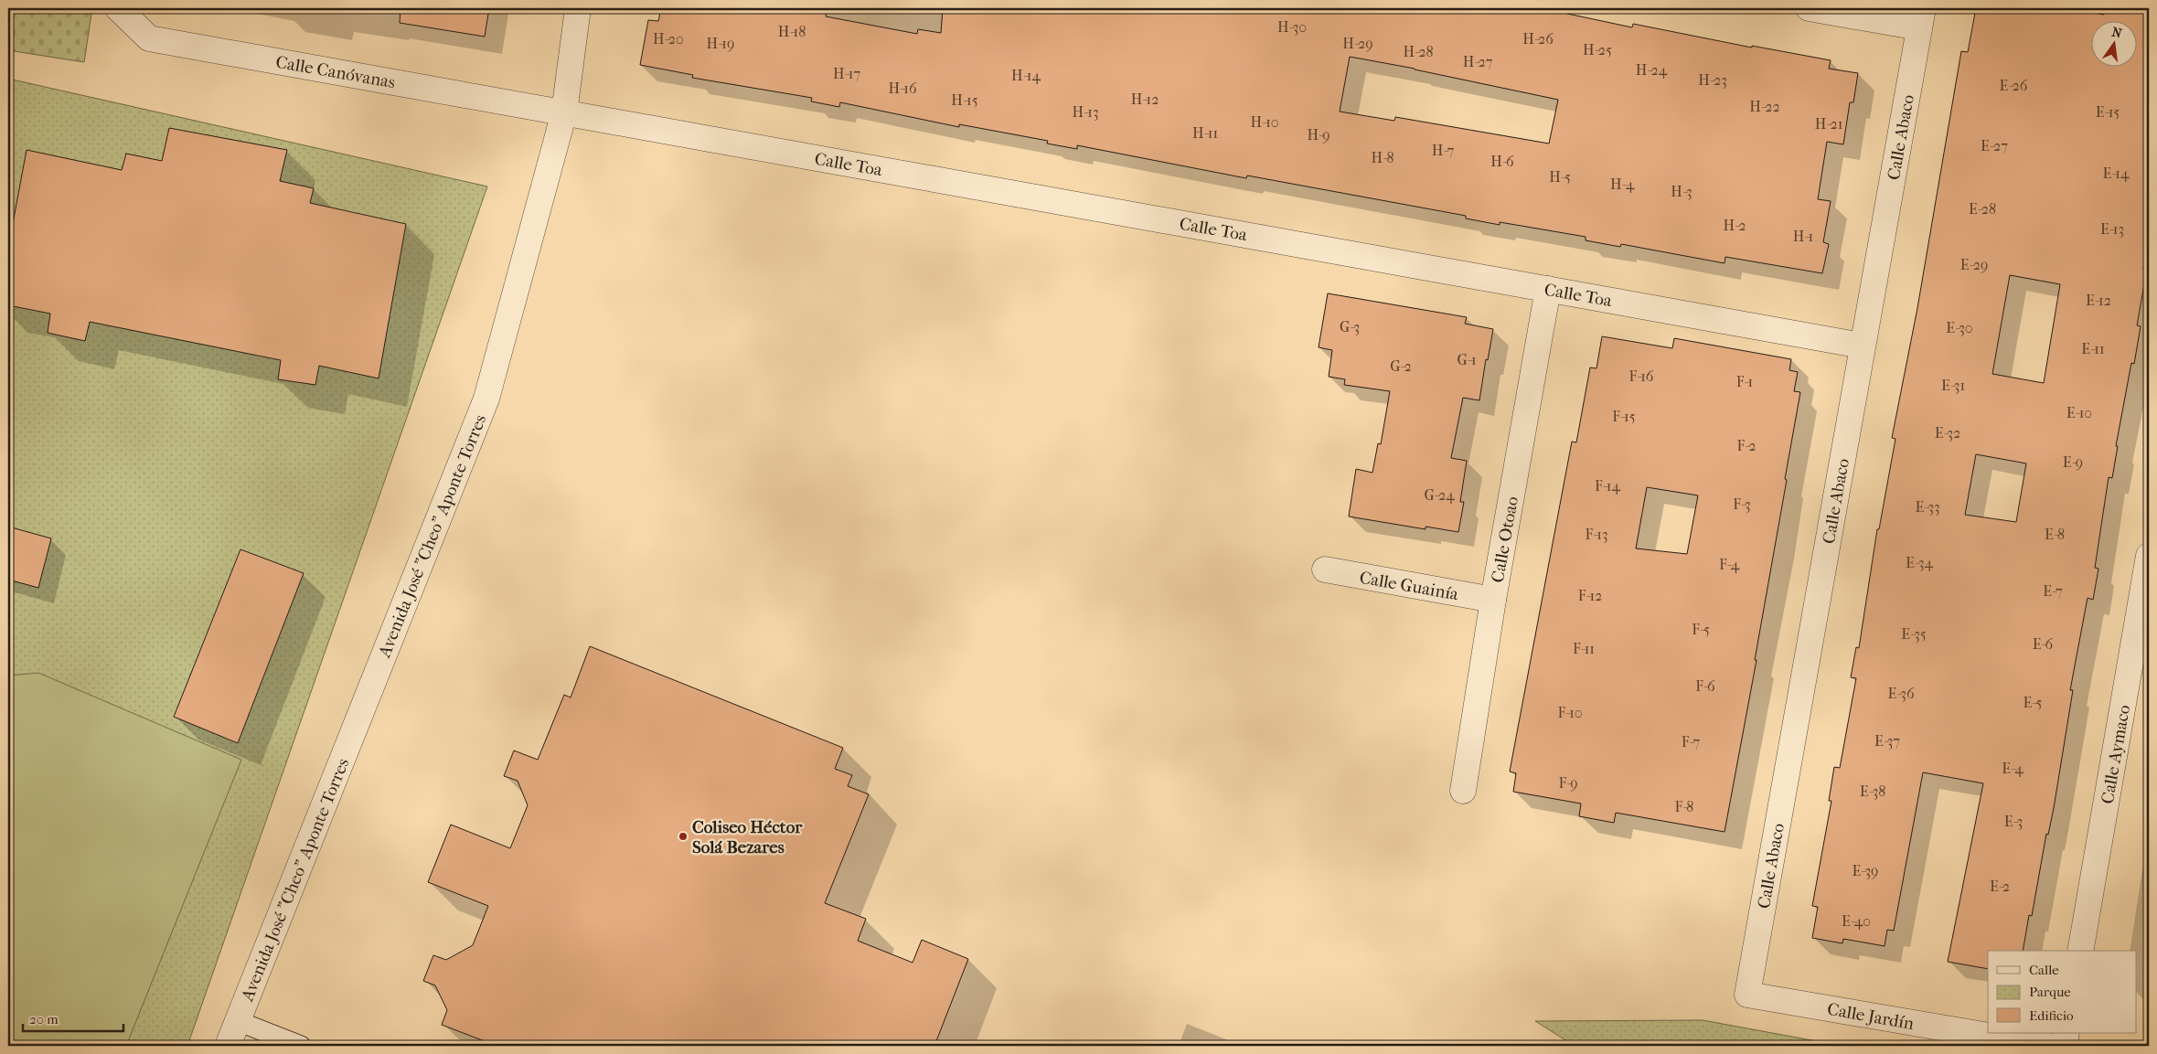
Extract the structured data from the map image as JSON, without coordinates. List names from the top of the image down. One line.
{"streets":{"street":["Calle Canóvanas","Calle Abaco","Calle Toa","Avenida José \"Cheo\" Aponte Torres","Calle Otoao","Calle Guainía","Calle Aymaco","Calle Jardín"]},"crossings":[["Calle Canóvanas","Calle Toa"],["Calle Canóvanas","Avenida José \"Cheo\" Aponte Torres"],["Calle Abaco","Calle Toa"],["Calle Abaco","Calle Jardín"],["Calle Toa","Avenida José \"Cheo\" Aponte Torres"],["Calle Toa","Calle Otoao"],["Calle Otoao","Calle Guainía"]],"places":["Coliseo Héctor Solá Bezares"],"house_numbers":["H-30","H-18","H-20","H-26","H-19","H-29","H-25","H-28","H-27","H-24","H-17","H-14","H-23","E-26","H-16","H-12","H-15","H-22","H-13","E-15","H-10","H-21","H-11","H-9","E-27","H-7","H-8","H-6","E-14","H-5","H-4","H-3","E-28","H-2","E-13","H-1","E-29","E-12","G-3","E-30","E-11","G-1","G-2","F-16","F-1","E-31","E-10","F-15","E-32","F-2","E-9","F-14","G-24","F-3","E-33","F-13","E-8","E-34","F-4","E-7","F-12","F-5","E-35","E-6","F-11","F-6","E-36","E-5","F-10","E-37","F-7","E-4","F-9","E-38","F-8","E-3","E-39","E-2","E-40"],"legend":["Calle","Parque","Edificio"],"scale_bar":"20 m","north":"top"}
